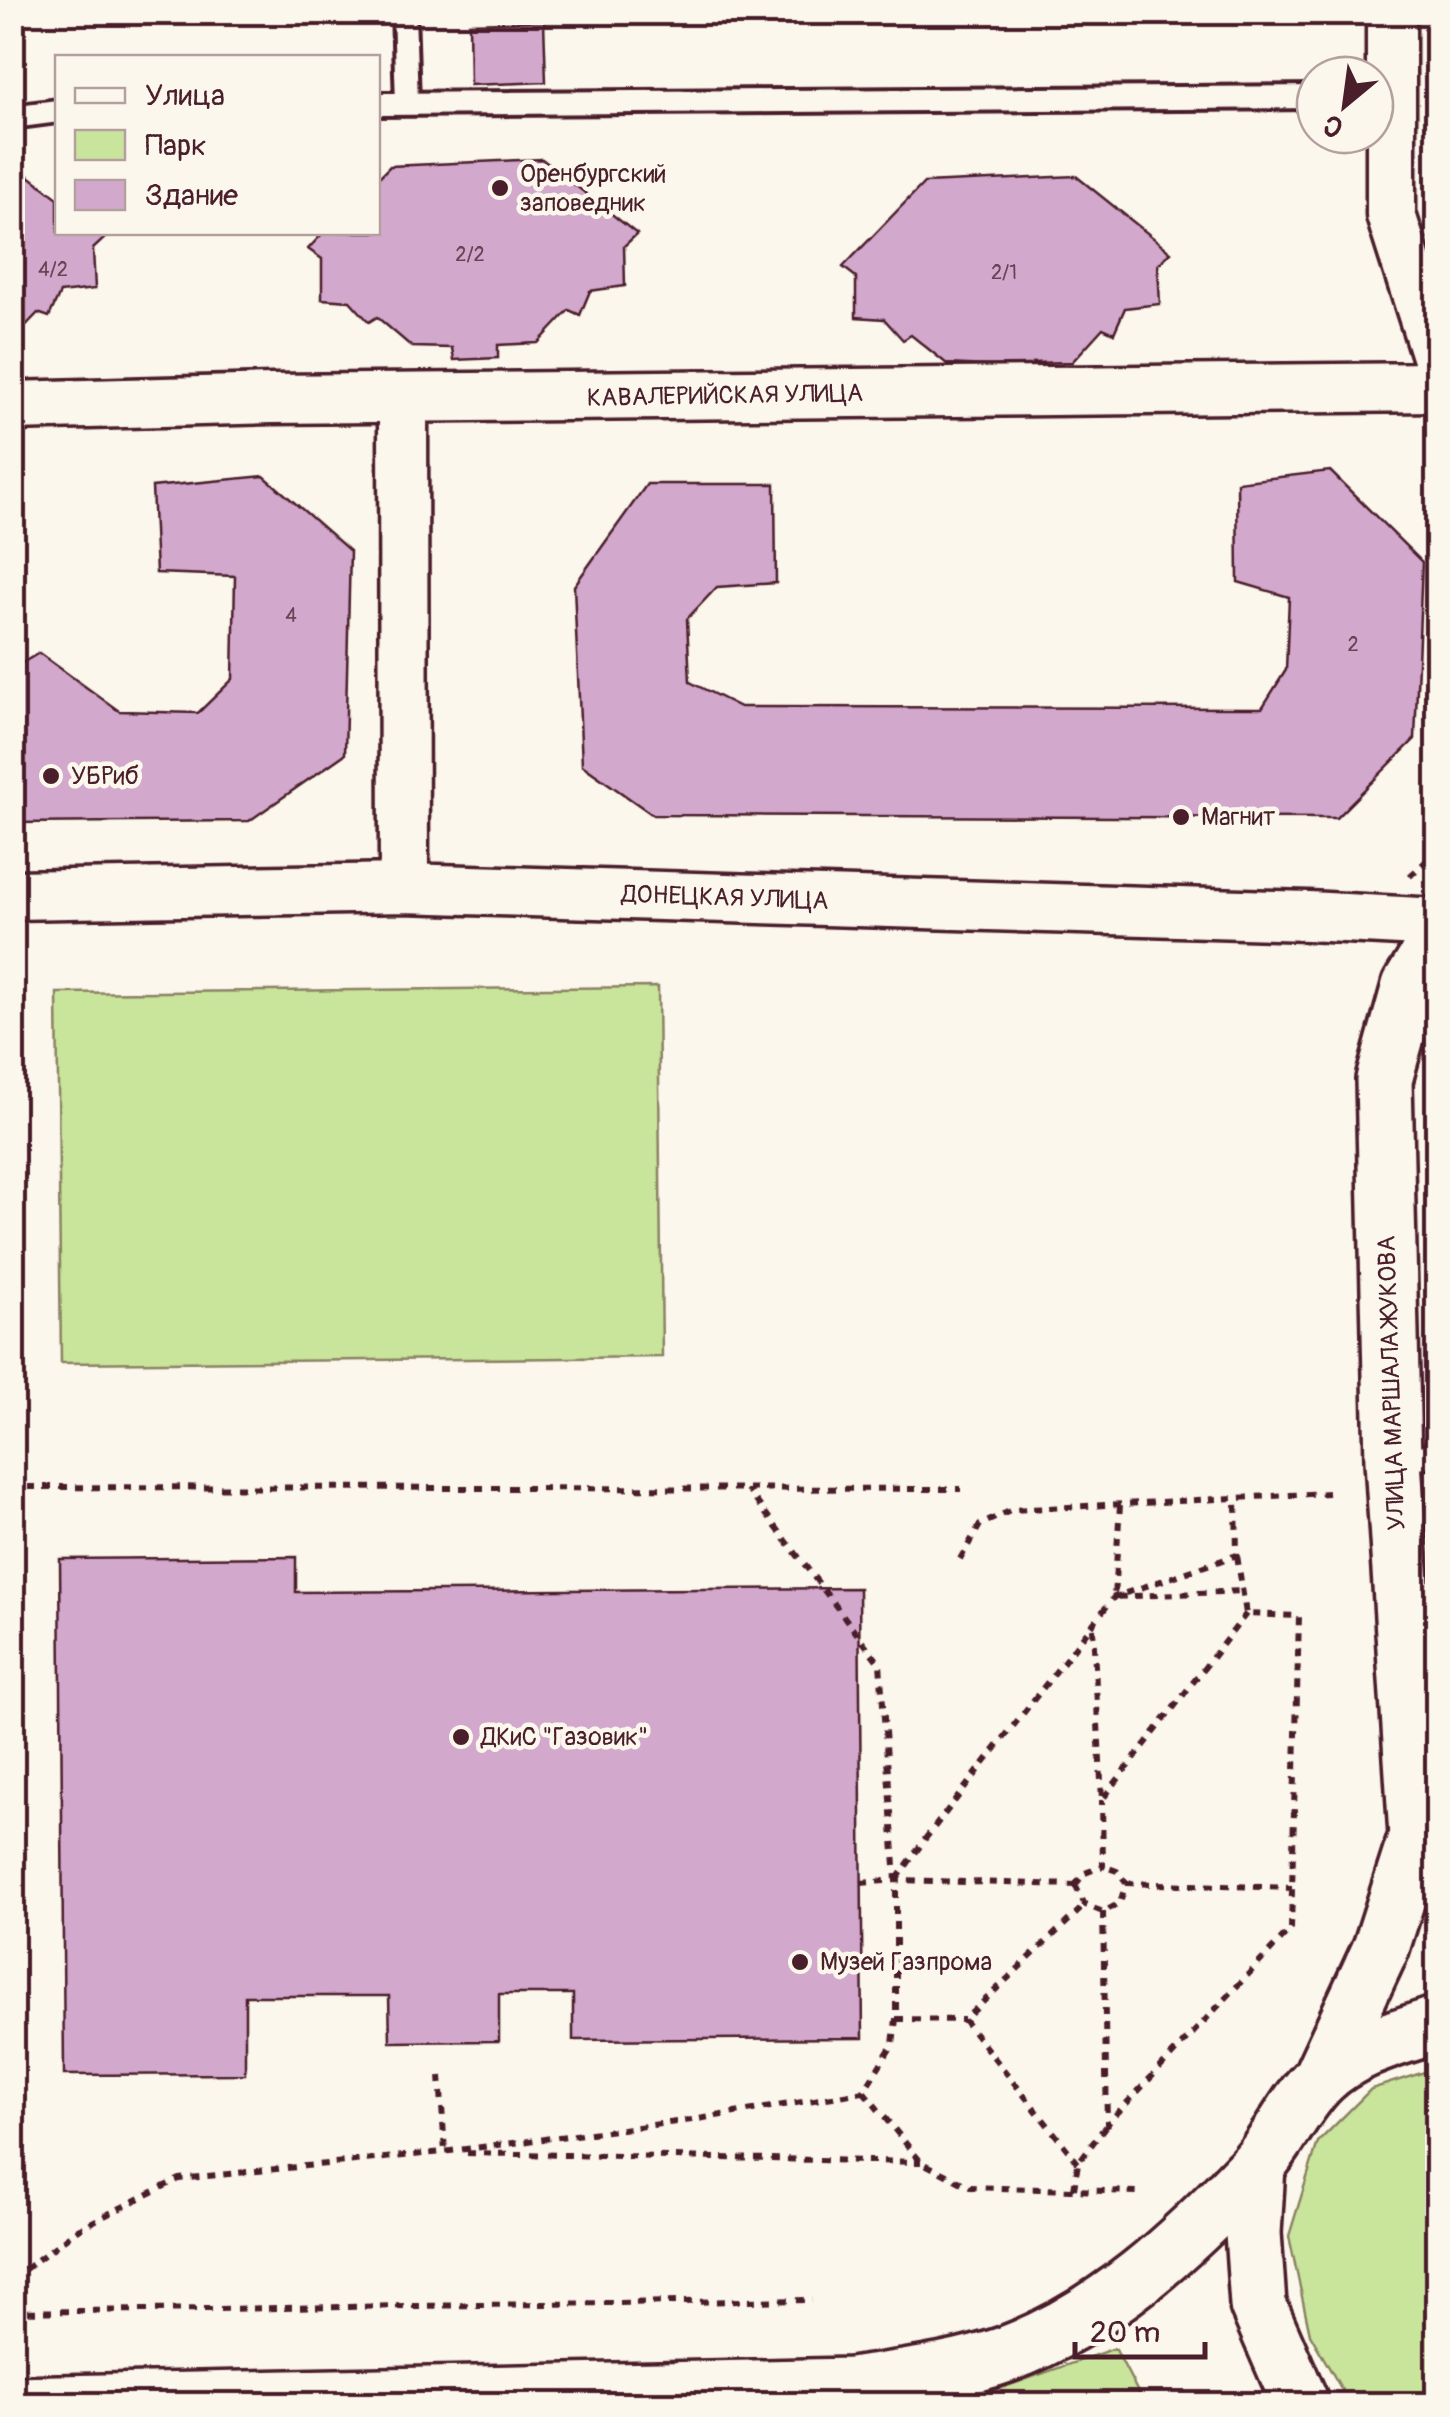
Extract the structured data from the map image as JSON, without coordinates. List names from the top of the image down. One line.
{"streets":{"main road":["УЛИЦА МАРШАЛА ЖУКОВА"],"street":["КАВАЛЕРИЙСКАЯ УЛИЦА","ДОНЕЦКАЯ УЛИЦА"]},"places":["Оренбургский заповедник","УБРиб","Магнит","ДКиC \"Газовик\"","Музей Газпрома"],"house_numbers":["2/2","4/2","2/1","4","2"],"legend":["Улица","Парк","Здание"],"scale_bar":"20 m","north":"bottom left"}
